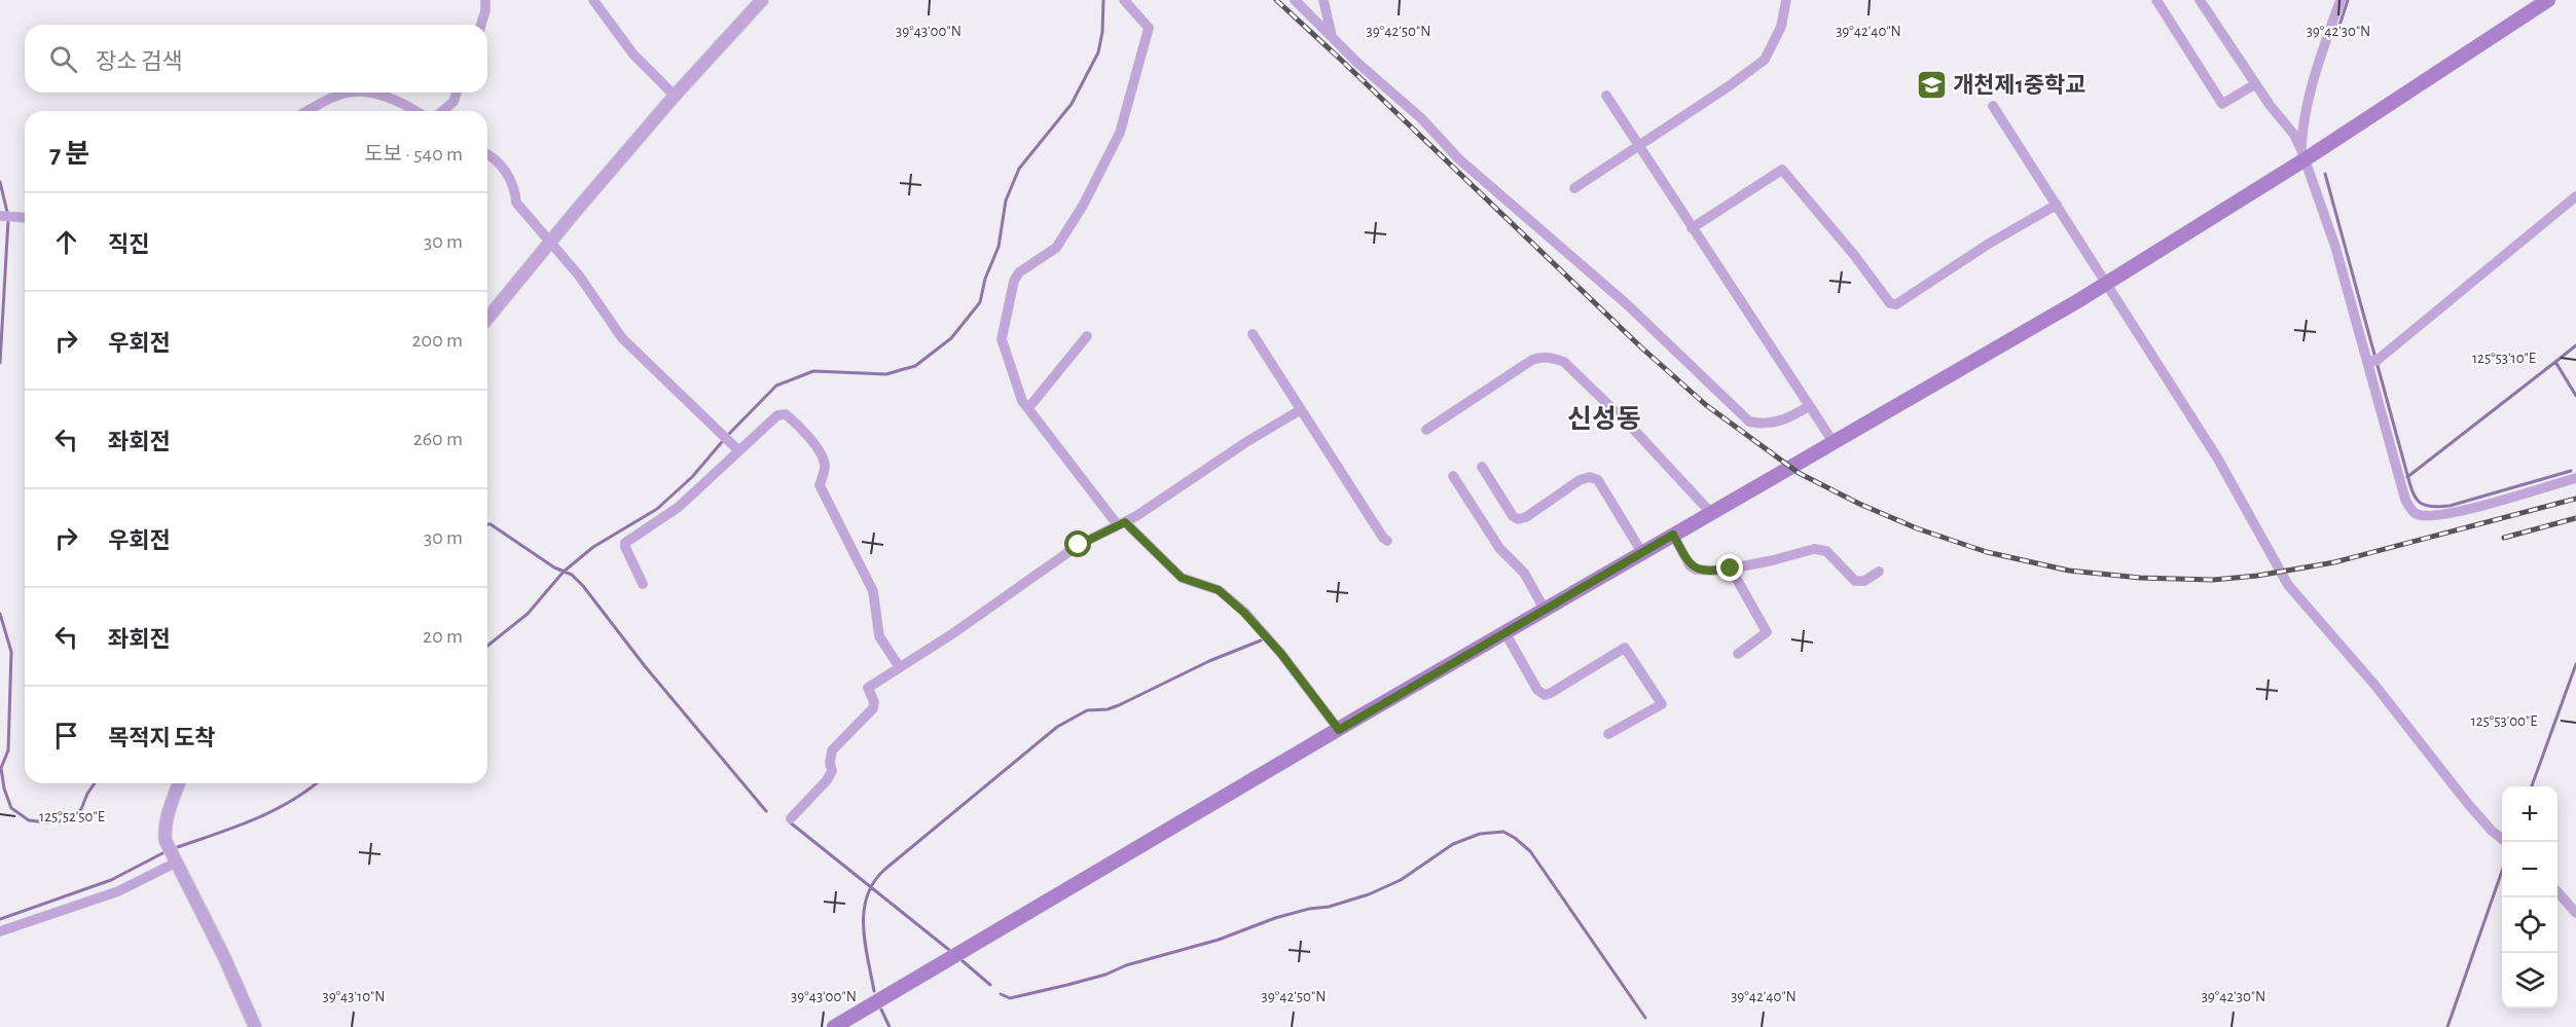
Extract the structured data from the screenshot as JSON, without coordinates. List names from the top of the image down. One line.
{"districts":["신성동"],"places":{"school or university":["개천제1중학교"]},"page":{"search":"장소 검색","heading":["7 분","도보 · 540 m"],"list":[["직진","30 m"],["우회전","200 m"],["좌회전","260 m"],["우회전","30 m"],["좌회전","20 m"],"목적지 도착"],"map_buttons":["+","−"]},"coordinates":["39°43'00\"N","39°42'50\"N","39°42'40\"N","39°42'30\"N","125°53'10\"E","125°53'00\"E","125°52'50\"E","39°43'10\"N"]}
